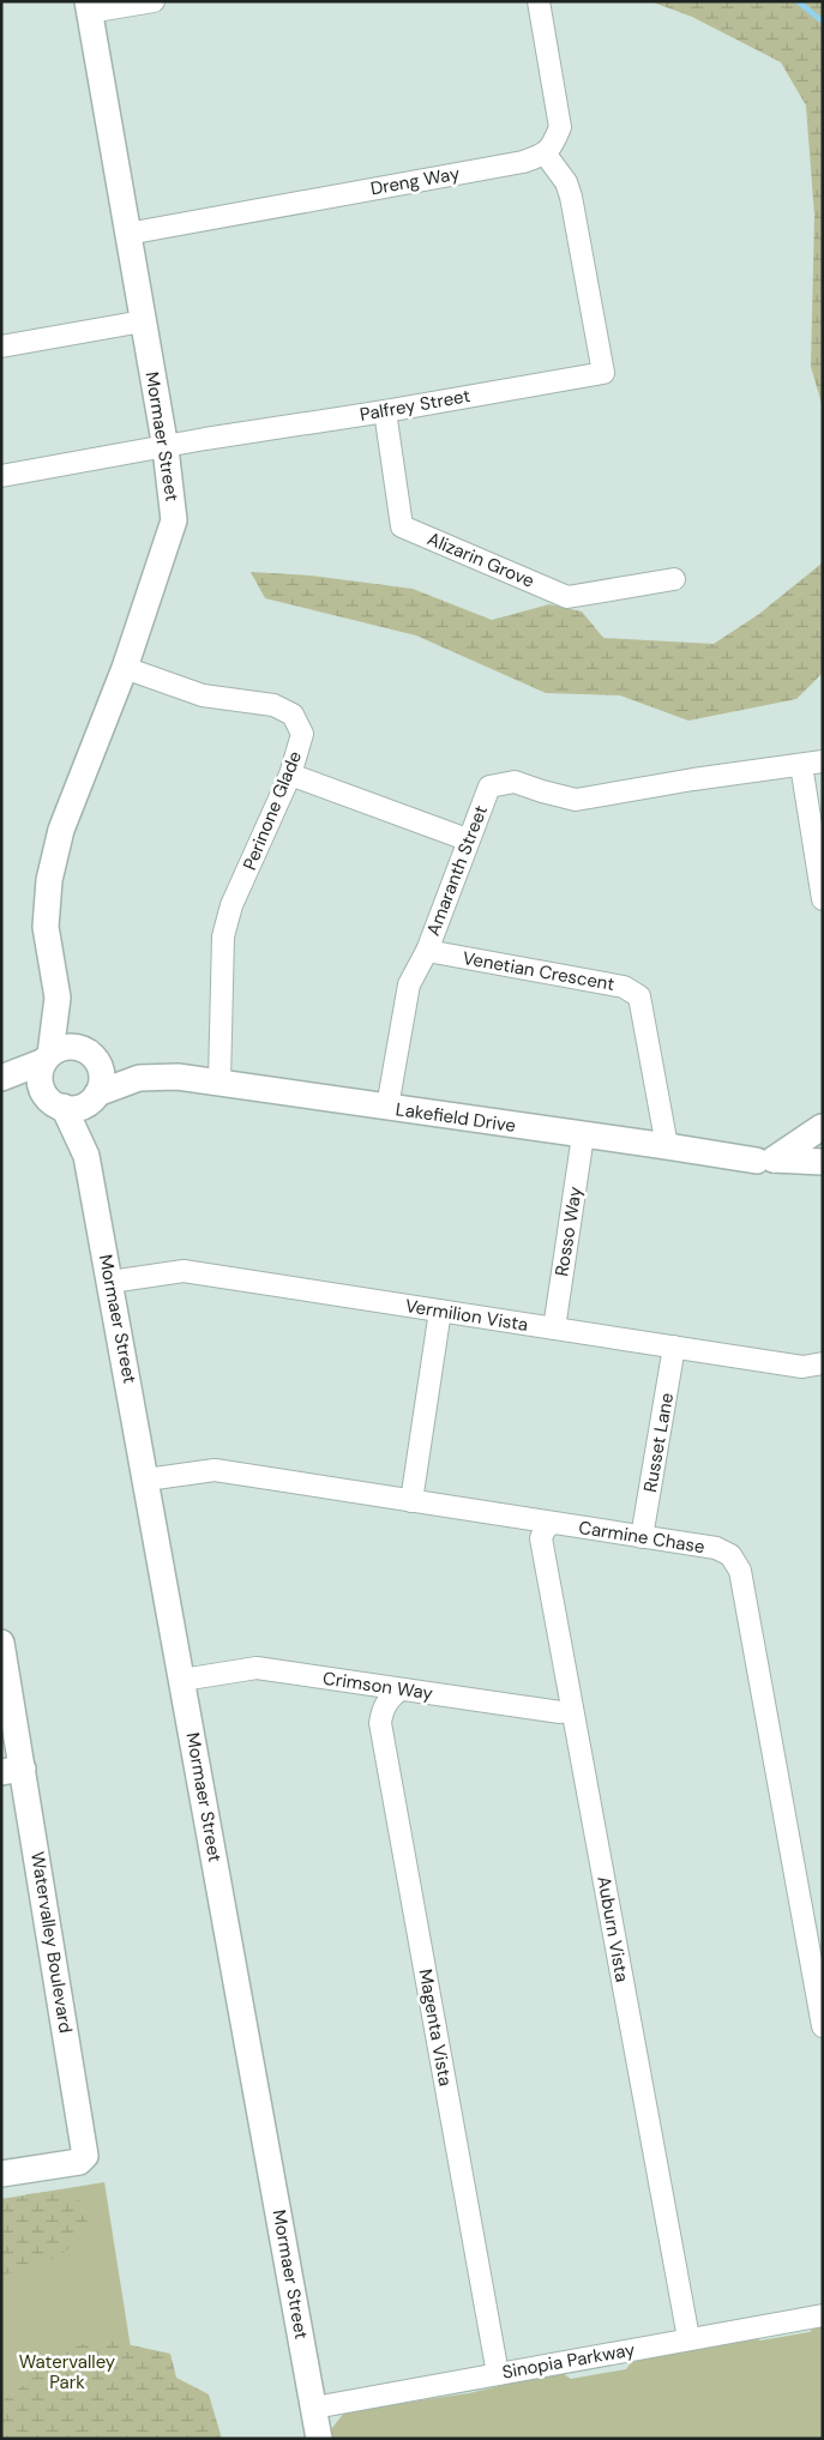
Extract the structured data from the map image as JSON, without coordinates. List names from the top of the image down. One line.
{"streets":{"street":["Dreng Way","Palfrey Street","Mormaer Street","Alizarin Grove","Perinone Glade","Amaranth Street","Venetian Crescent","Lakefield Drive","Rosso Way","Vermilion Vista","Russet Lane","Carmine Chase","Crimson Way","Auburn Vista","Watervalley Boulevard","Magenta Vista","Sinopia Parkway"]},"crossings":[["Dreng Way","Palfrey Street"],["Dreng Way","Mormaer Street"],["Palfrey Street","Mormaer Street"],["Palfrey Street","Alizarin Grove"],["Mormaer Street","Perinone Glade"],["Mormaer Street","Lakefield Drive"],["Mormaer Street","Vermilion Vista"],["Mormaer Street","Carmine Chase"],["Mormaer Street","Crimson Way"],["Mormaer Street","Sinopia Parkway"],["Perinone Glade","Lakefield Drive"],["Amaranth Street","Venetian Crescent"],["Amaranth Street","Lakefield Drive"],["Venetian Crescent","Lakefield Drive"],["Lakefield Drive","Rosso Way"],["Rosso Way","Vermilion Vista"],["Vermilion Vista","Russet Lane"],["Russet Lane","Carmine Chase"],["Carmine Chase","Auburn Vista"],["Crimson Way","Auburn Vista"],["Crimson Way","Magenta Vista"],["Auburn Vista","Sinopia Parkway"],["Magenta Vista","Sinopia Parkway"]],"parks":["Watervalley Park"]}
